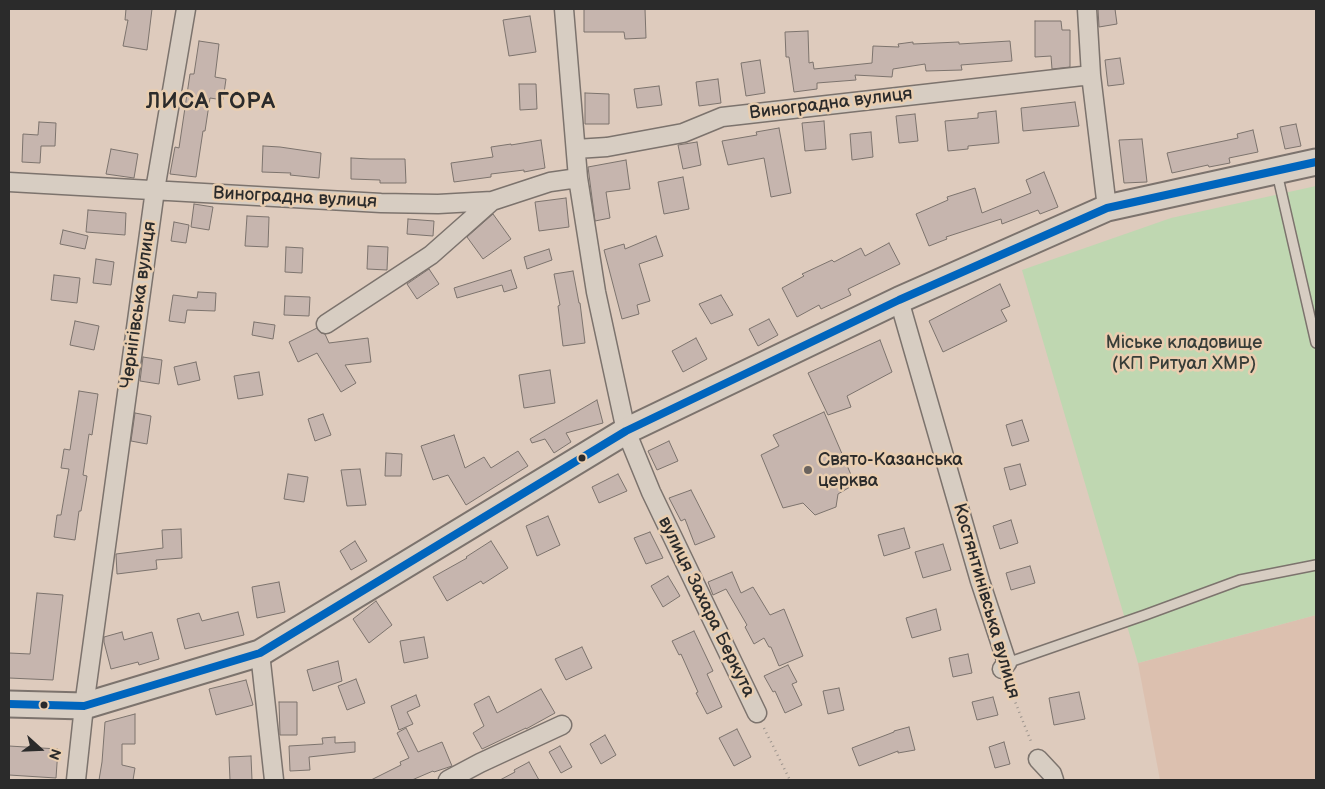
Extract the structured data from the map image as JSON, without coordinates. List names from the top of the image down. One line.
{"streets":{"street":["Виноградна вулиця","Чернігівська вулиця","Костянтинівська вулиця","вулиця Захара Беркута"]},"crossings":[["Виноградна вулиця","Чернігівська вулиця"],["Виноградна вулиця","вулиця Захара Беркута"]],"districts":["ЛИСА ГОРА"],"parks":["Міське кладовище (КП Ритуал ХМР)"],"places":["Свято-Казанська церква"],"north":"right"}
